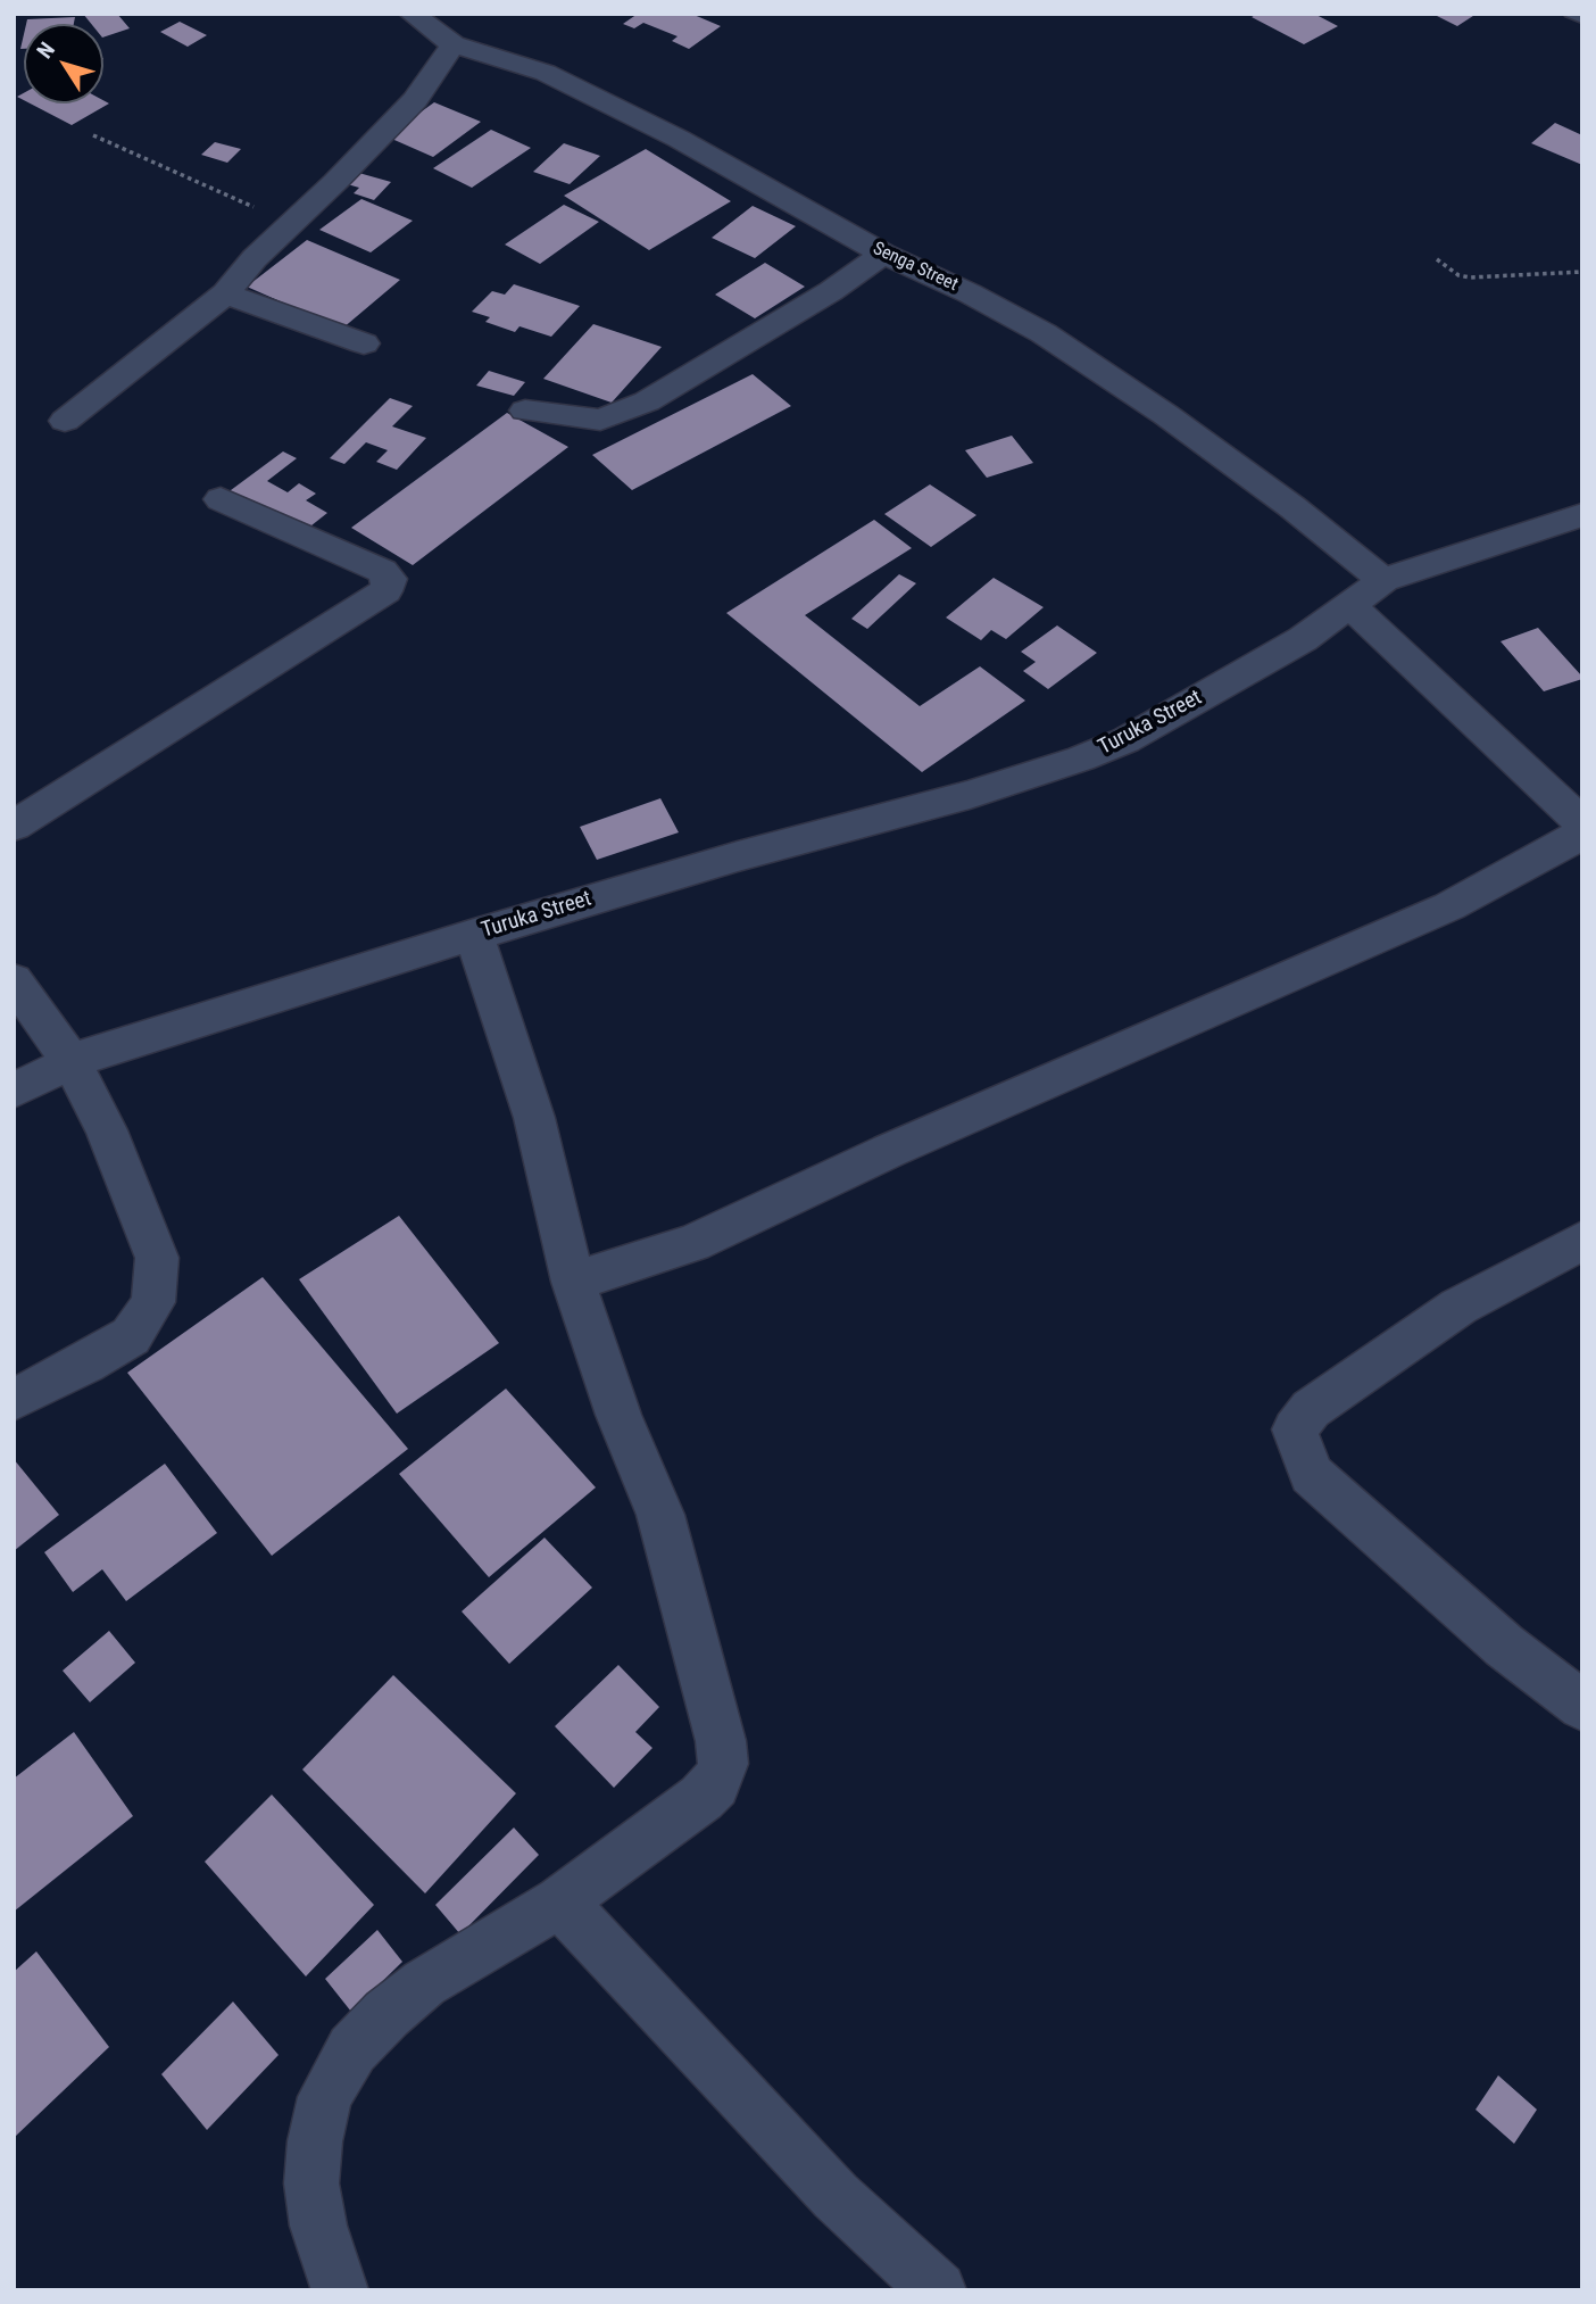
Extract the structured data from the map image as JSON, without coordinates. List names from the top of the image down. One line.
{"streets":{"street":["Senga Street","Turuka Street"]},"crossings":[["Senga Street","Turuka Street"]],"north":"top left"}
